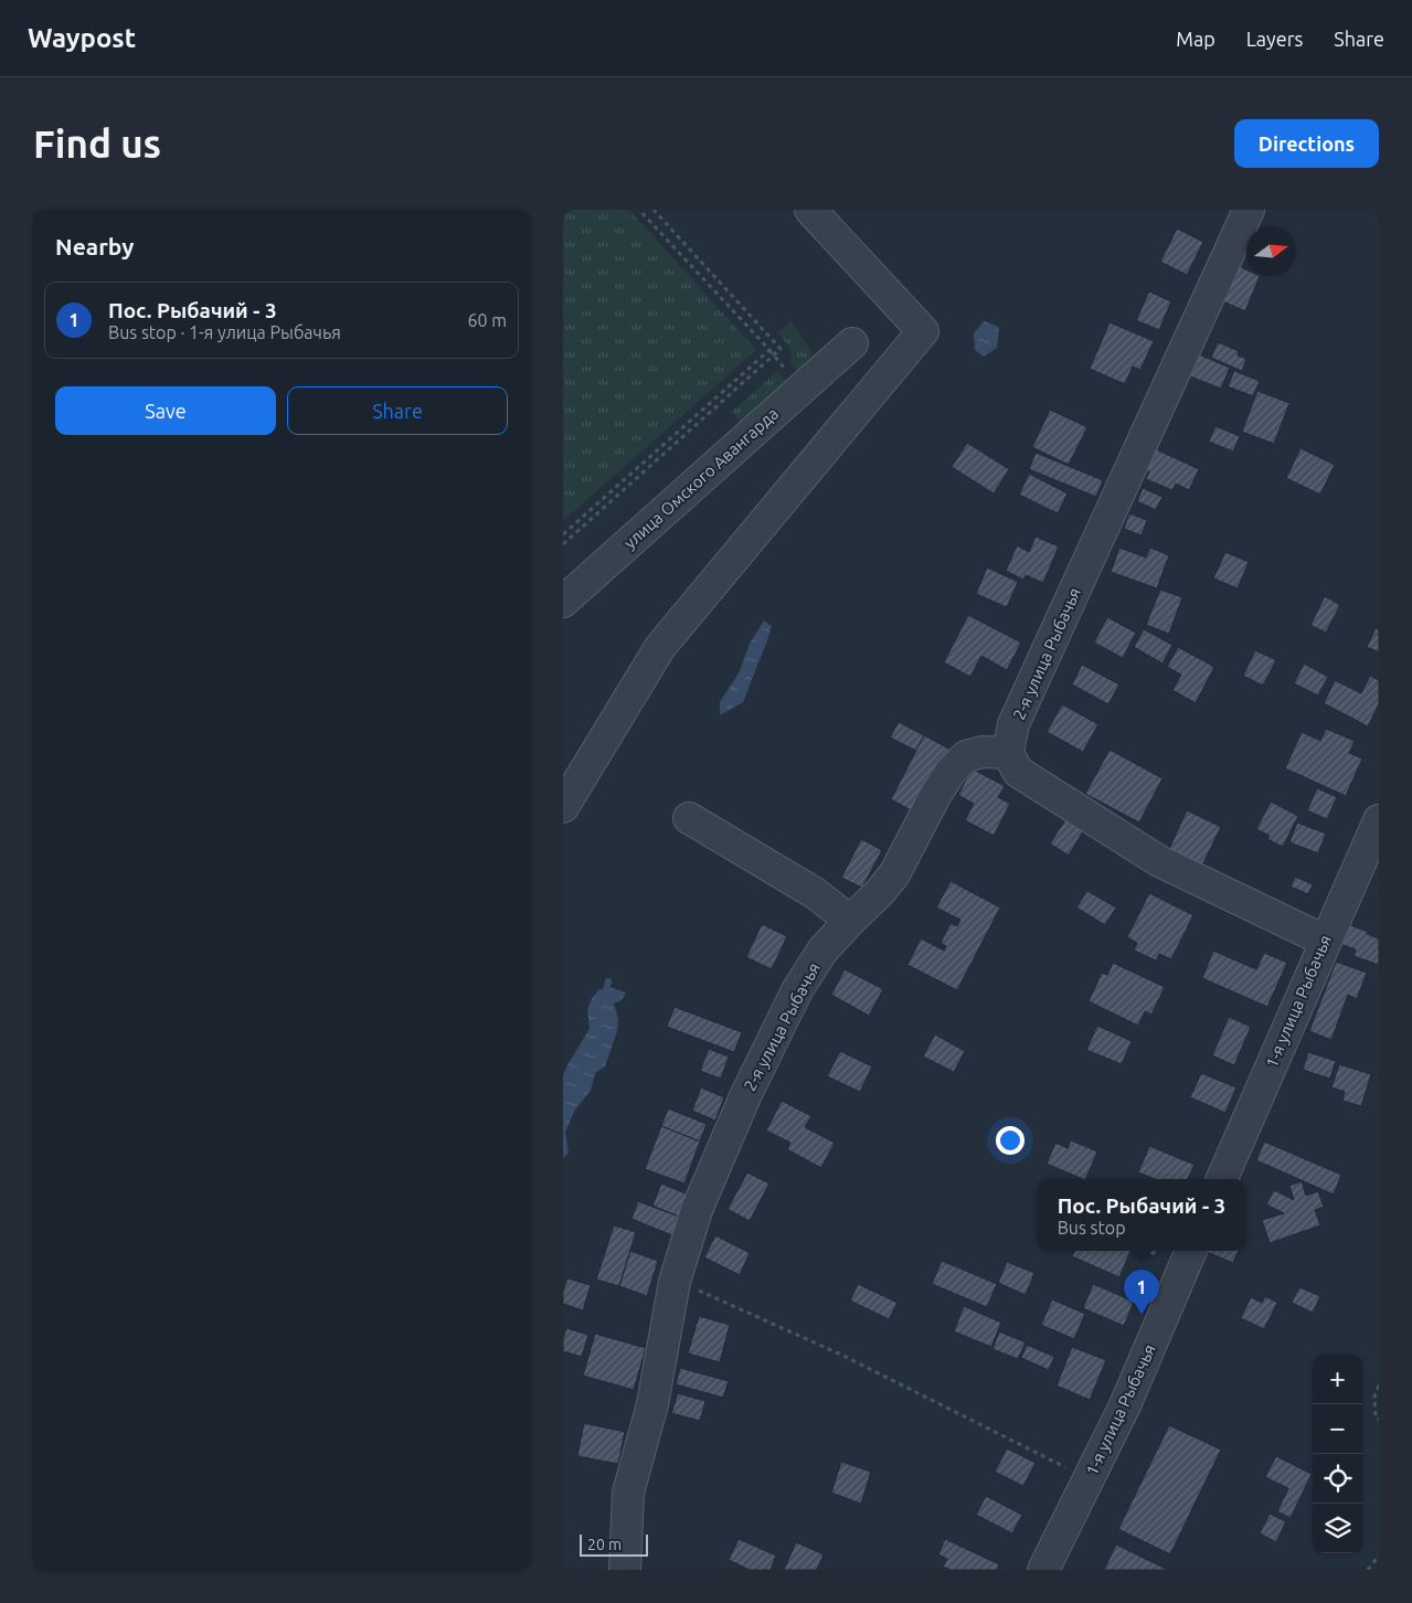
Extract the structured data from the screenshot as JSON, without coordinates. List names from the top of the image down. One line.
{"streets":{"street":["улица Омского Авангарда","2-я улица Рыбачья","1-я улица Рыбачья"]},"scale_bar":"20 m","north":"right","page":{"header":"Waypost","nav":["Map","Layers","Share"],"buttons":["Directions",["Save","Share"]],"title":"Find us","heading":"Nearby","list":[{"mark":"1","name":"Пос. Рыбачий - 3","note":"Bus stop · 1-я улица Рыбачья","value":"60 m"}],"popup":["Пос. Рыбачий - 3","Bus stop"],"pins":"1","map_buttons":["+","−"],"scale":"20 m"}}
